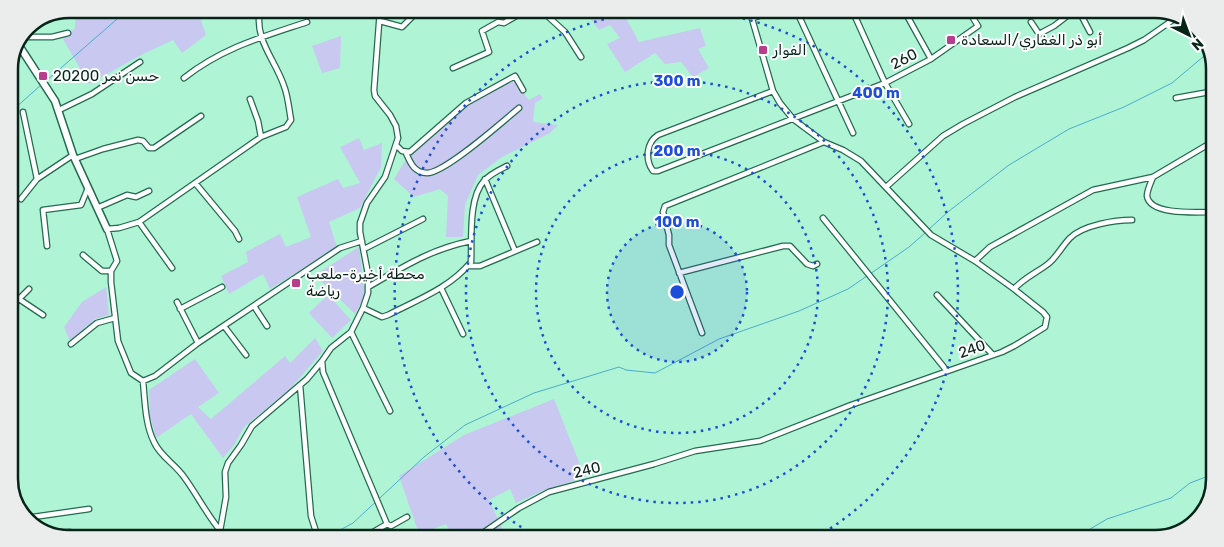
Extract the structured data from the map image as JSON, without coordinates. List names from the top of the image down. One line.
{"streets":{"street":["260","240"]},"crossings":[["260","240"]],"places":{"transit":["أبو ذر الغفاري/السعادة","الفوار","حسن نمر 20200","محطة أخيرة-ملعب رياضة"]},"north":"bottom right","rings":["300 m","400 m","200 m","100 m"]}
